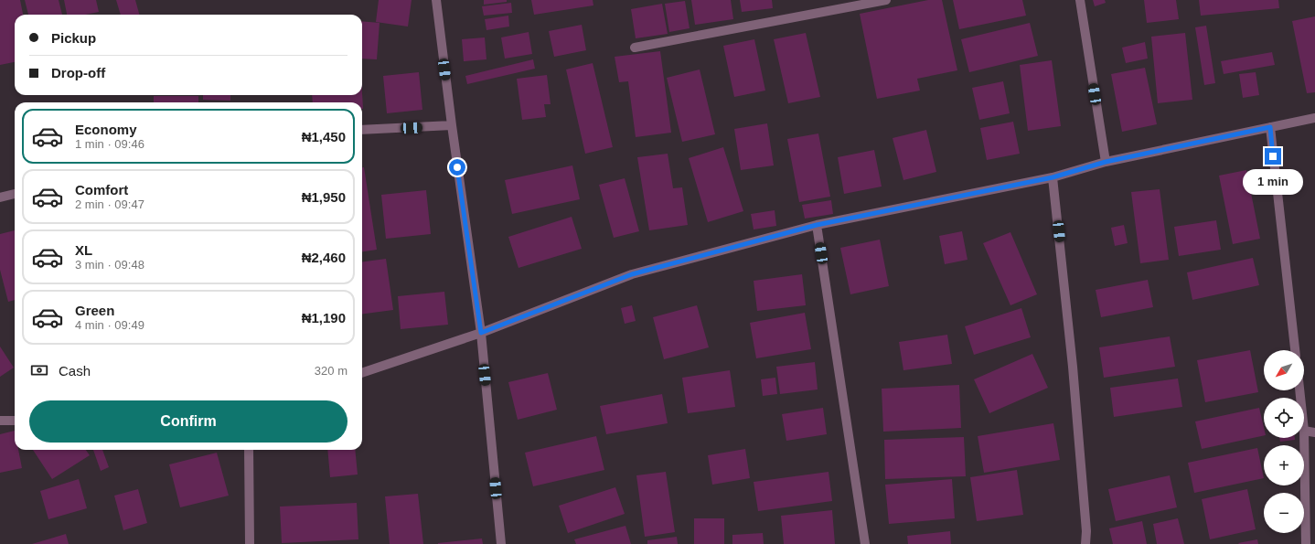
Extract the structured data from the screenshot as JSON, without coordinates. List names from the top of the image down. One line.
{"north":"bottom left","page":{"banner":["Pickup","Drop-off"],"list":[{"name":"Economy","note":"1 min · 09:46","value":"₦1,450"},{"name":"Comfort","note":"2 min · 09:47","value":"₦1,950"},{"name":"XL","note":"3 min · 09:48","value":"₦2,460"},{"name":"Green","note":"4 min · 09:49","value":"₦1,190"}],"bubble":"1 min","map_buttons":["+","−"],"pay":["Cash","320 m"],"buttons":"Confirm"}}
